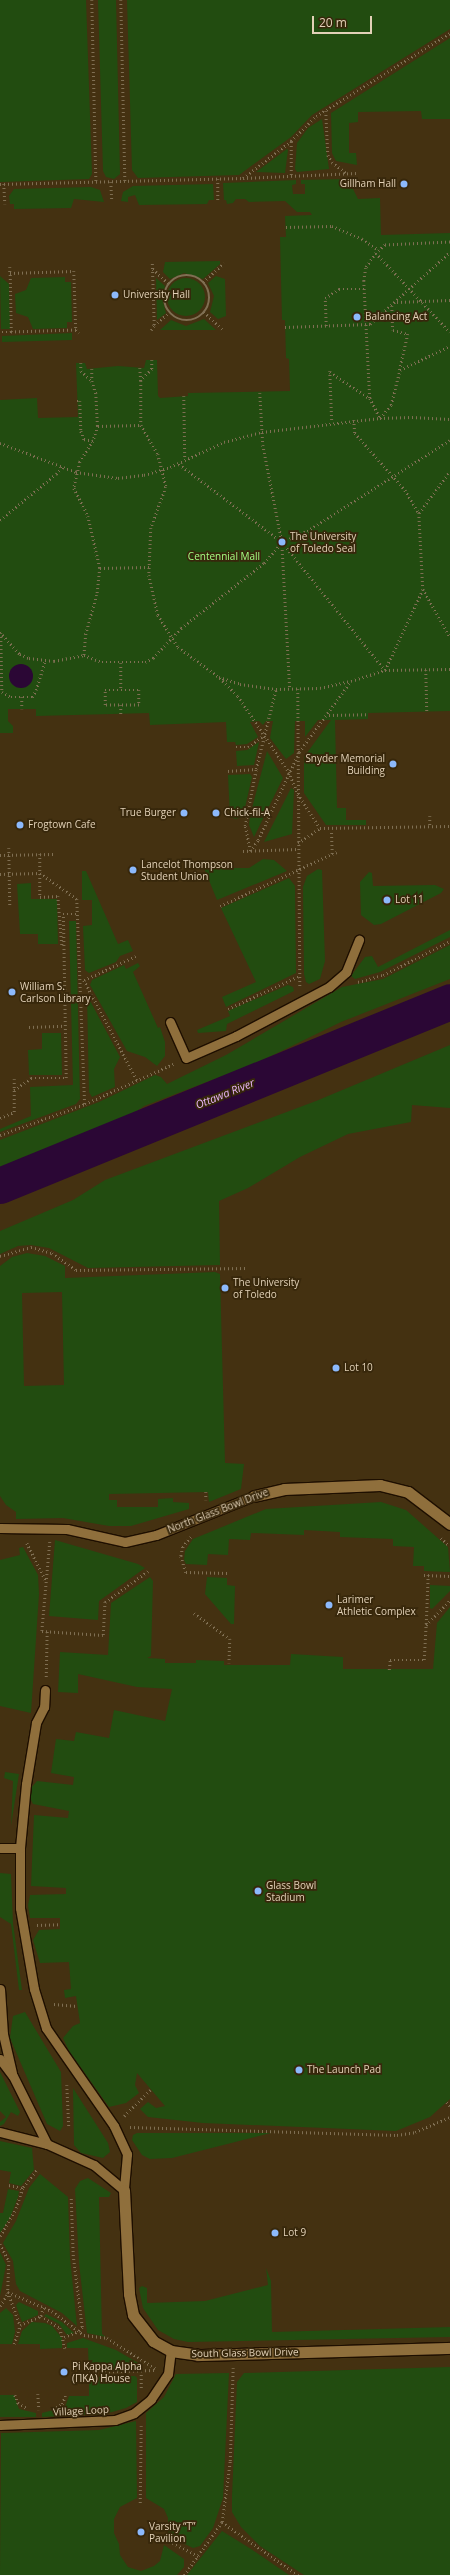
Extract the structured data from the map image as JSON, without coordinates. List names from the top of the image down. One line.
{"streets":{"street":["North Glass Bowl Drive","South Glass Bowl Drive"],"lane":["Village Loop"]},"crossings":[["South Glass Bowl Drive","Village Loop"]],"water":["Ottawa River"],"parks":["Centennial Mall"],"places":["Gillham Hall","University Hall","Balancing Act","The University of Toledo Seal","Snyder Memorial Building","True Burger","Chick-fil-A","Frogtown Cafe","Lancelot Thompson Student Union","Lot 11","William S. Carlson Library","The University of Toledo","Lot 10","Larimer Athletic Complex","Glass Bowl Stadium","The Launch Pad","Lot 9","Pi Kappa Alpha (ΠΚΑ) House","Varsity “T” Pavilion"],"scale_bar":"20 m"}
